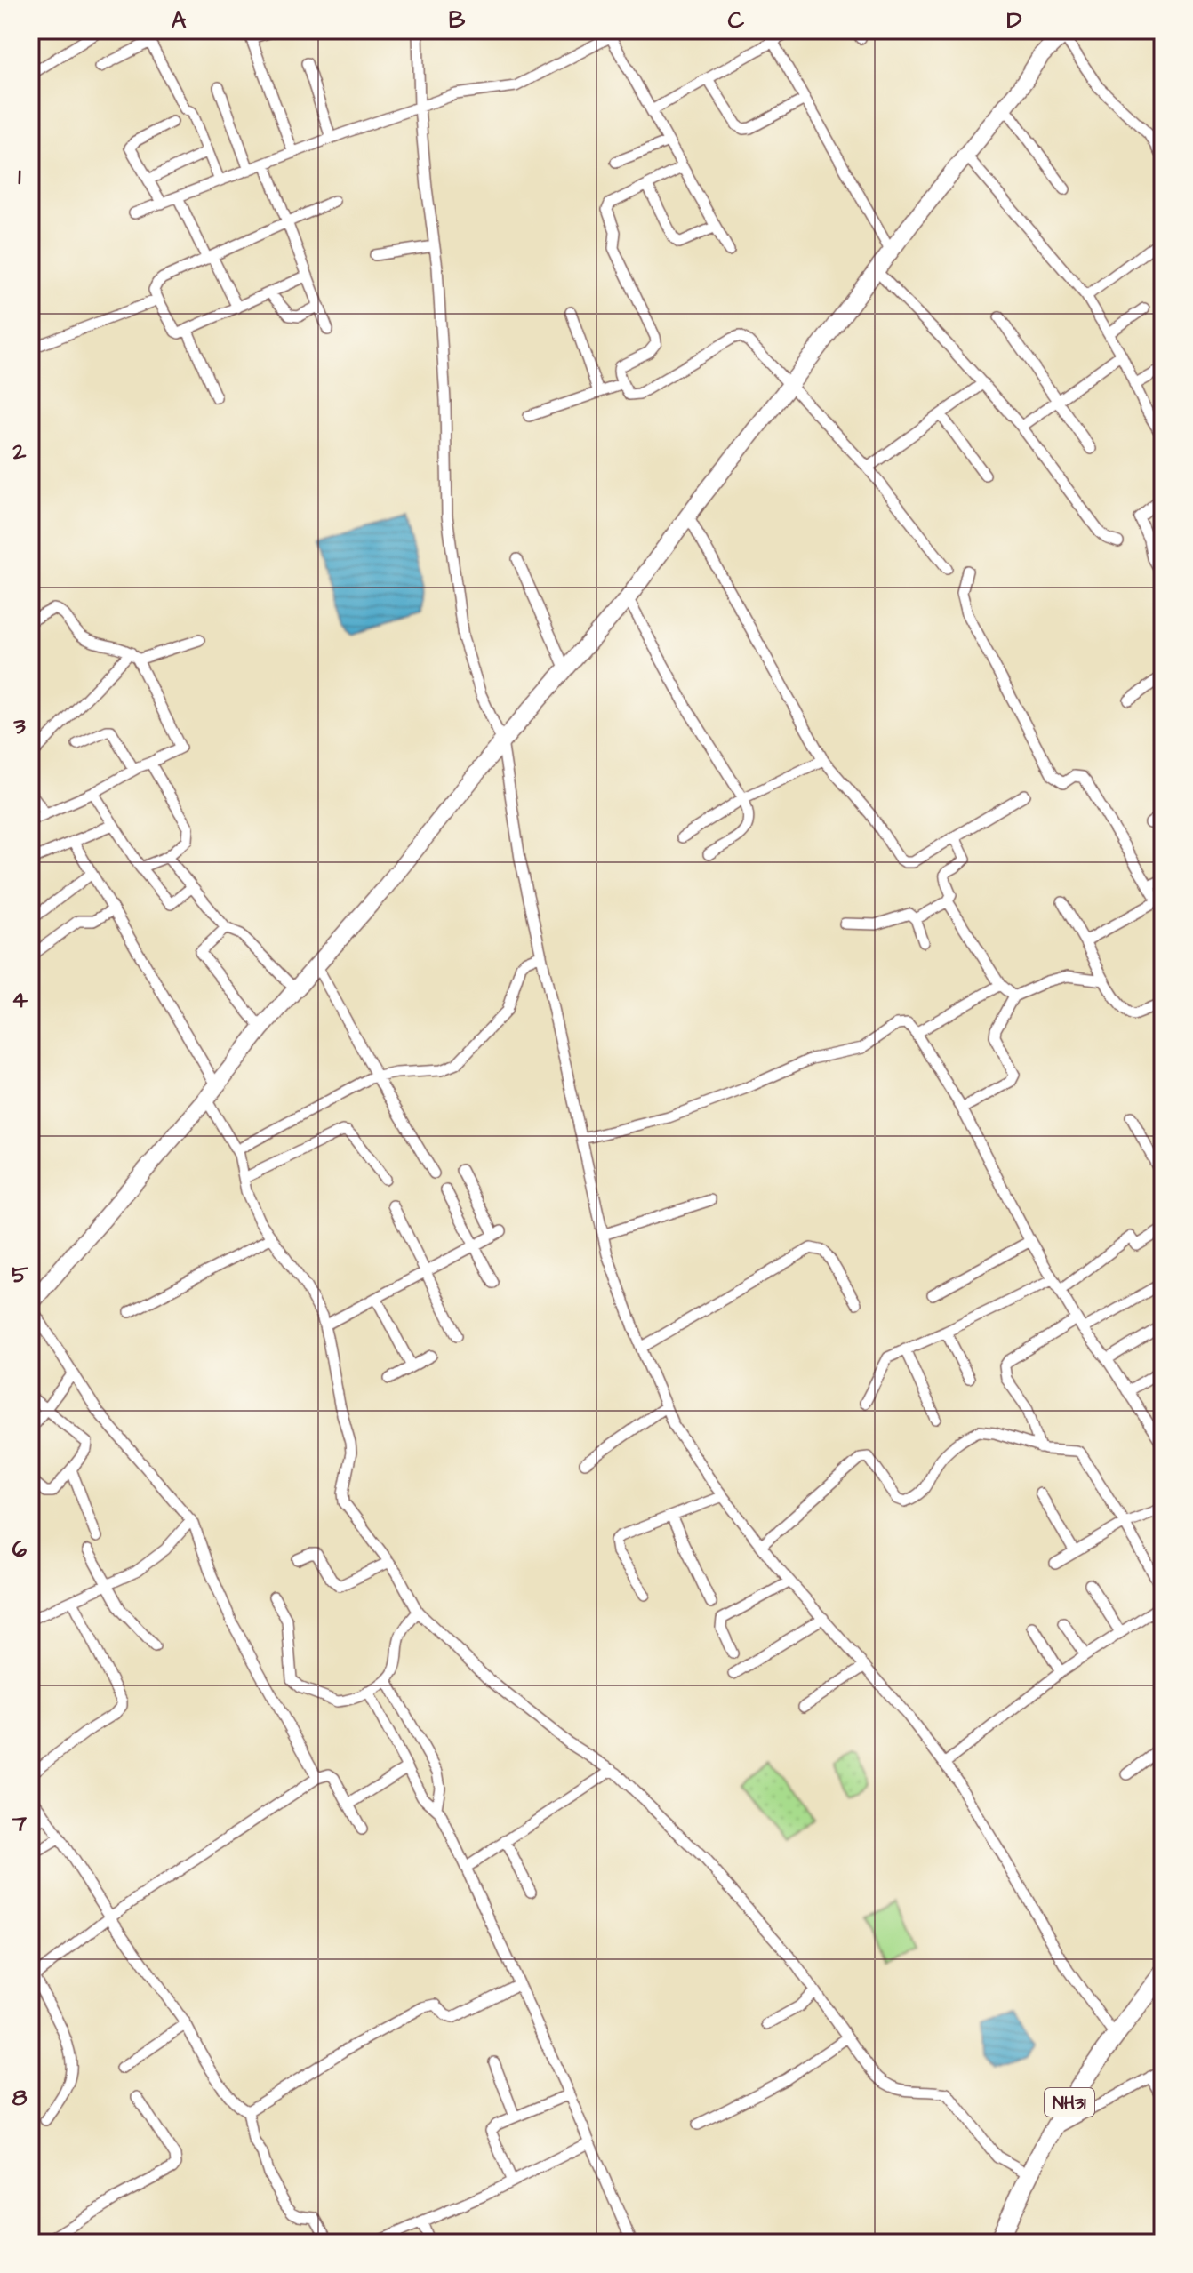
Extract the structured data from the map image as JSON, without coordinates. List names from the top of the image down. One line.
{"streets":{"highway":["NH31"]},"grid":{"columns":["A","B","C","D"],"rows":["1","2","3","4","5","6","7","8"]}}
